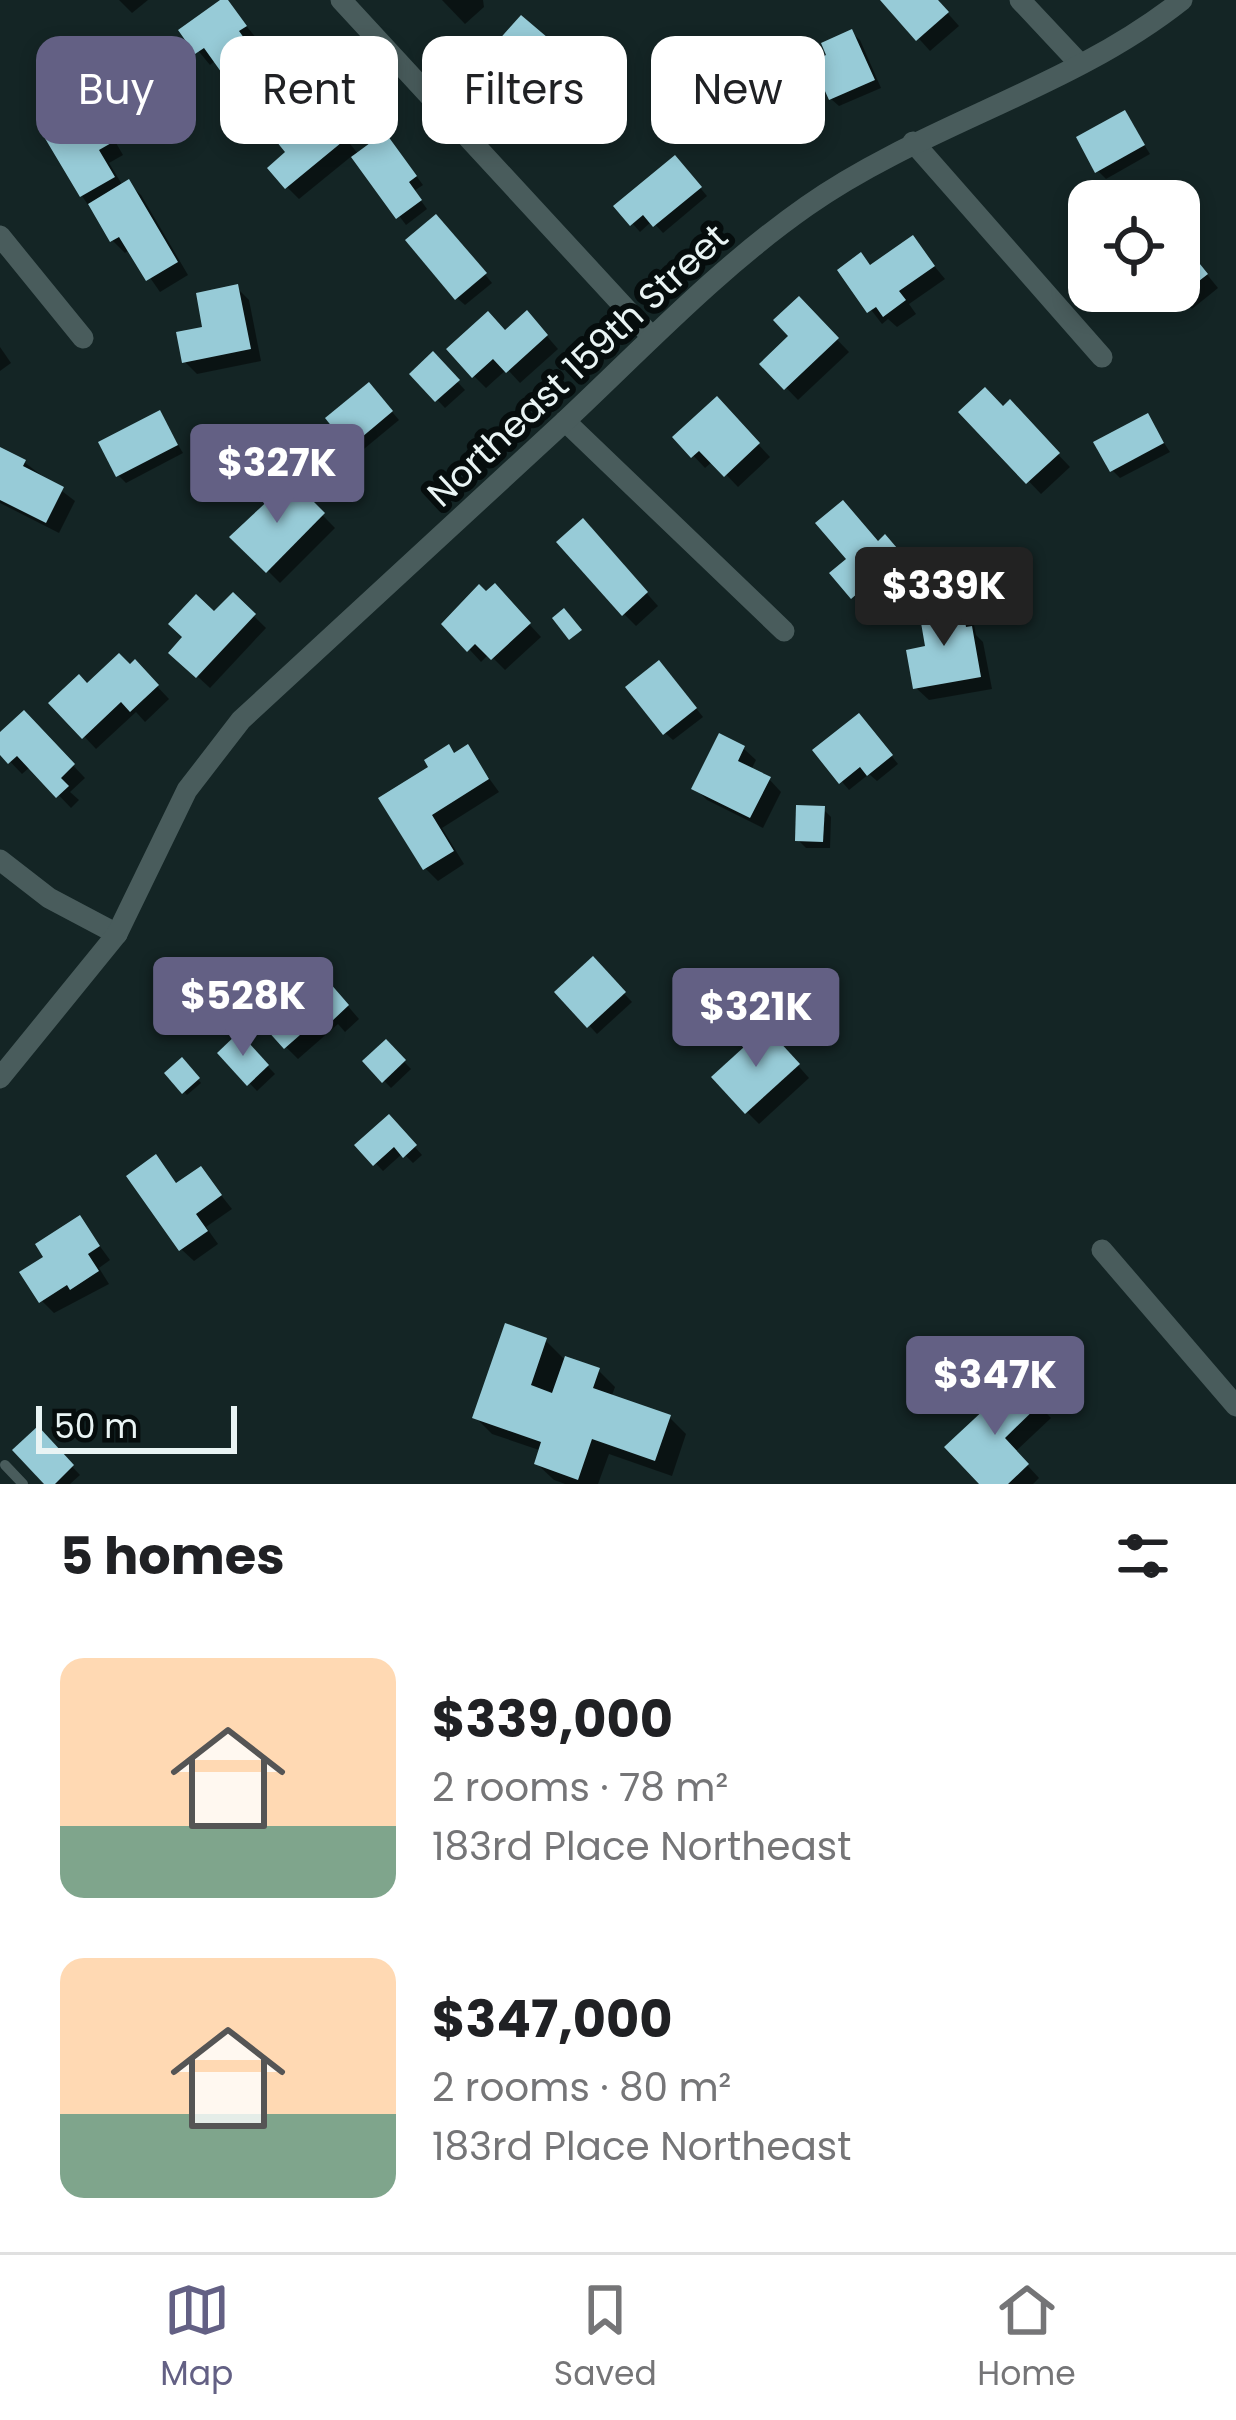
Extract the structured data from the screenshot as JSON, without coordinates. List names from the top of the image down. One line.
{"streets":{"street":["Northeast 159th Street"]},"scale_bar":"50 m","page":{"chip":["Buy","Rent","Filters","New"],"price":["$327K","$339K","$528K","$321K","$347K"],"scale":"50 m","heading":"5 homes","list":[{"name":"$339,000","note":"2 rooms · 78 m² · 183rd Place Northeast"},{"name":"$347,000","note":"2 rooms · 80 m² · 183rd Place Northeast"}],"tabs":["Map","Saved","Home"]}}
